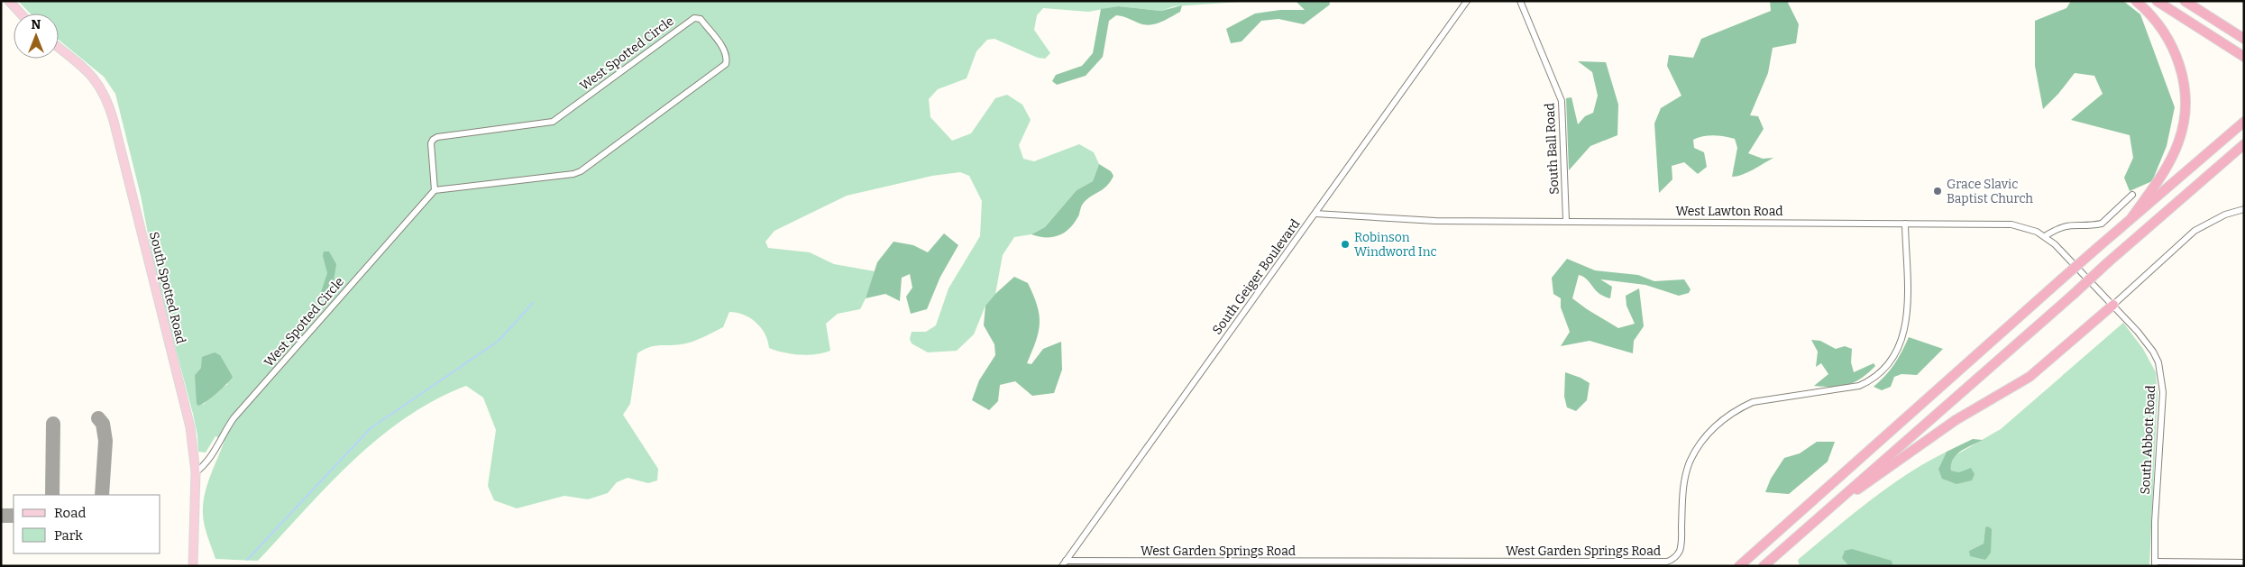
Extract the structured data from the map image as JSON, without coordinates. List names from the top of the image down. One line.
{"streets":{"main road":["South Spotted Road"],"street":["West Spotted Circle","South Ball Road","West Lawton Road","South Geiger Boulevard","South Abbott Road","West Garden Springs Road"]},"crossings":[["West Spotted Circle","South Spotted Road"],["South Ball Road","West Lawton Road"],["West Lawton Road","South Geiger Boulevard"],["West Lawton Road","South Abbott Road"],["West Lawton Road","West Garden Springs Road"],["South Geiger Boulevard","West Garden Springs Road"]],"places":["Grace Slavic Baptist Church","Robinson Windword Inc"],"legend":["Road","Park"],"north":"top"}
